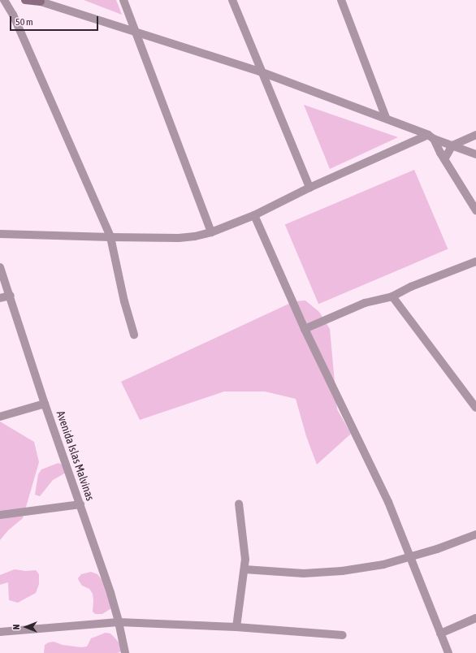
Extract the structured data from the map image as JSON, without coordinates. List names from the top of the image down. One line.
{"streets":{"street":["Avenida Islas Malvinas"]},"scale_bar":"50 m","north":"left"}
